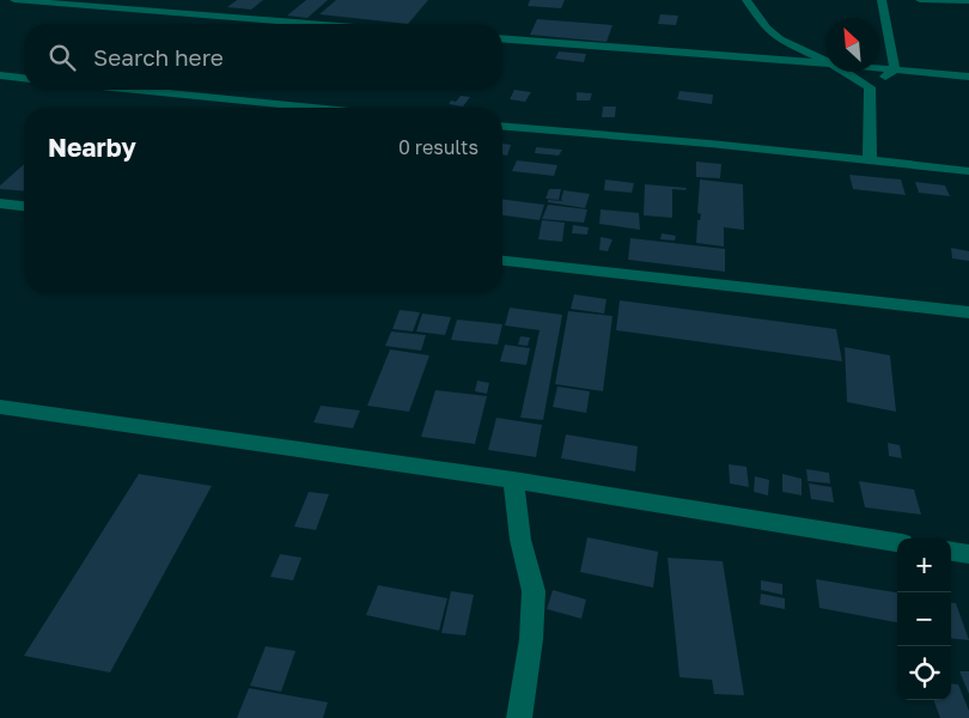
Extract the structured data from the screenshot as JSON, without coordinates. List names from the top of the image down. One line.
{"north":"top left","page":{"search":"Search here","heading":["Nearby","0 results"],"map_buttons":["+","−"]}}
